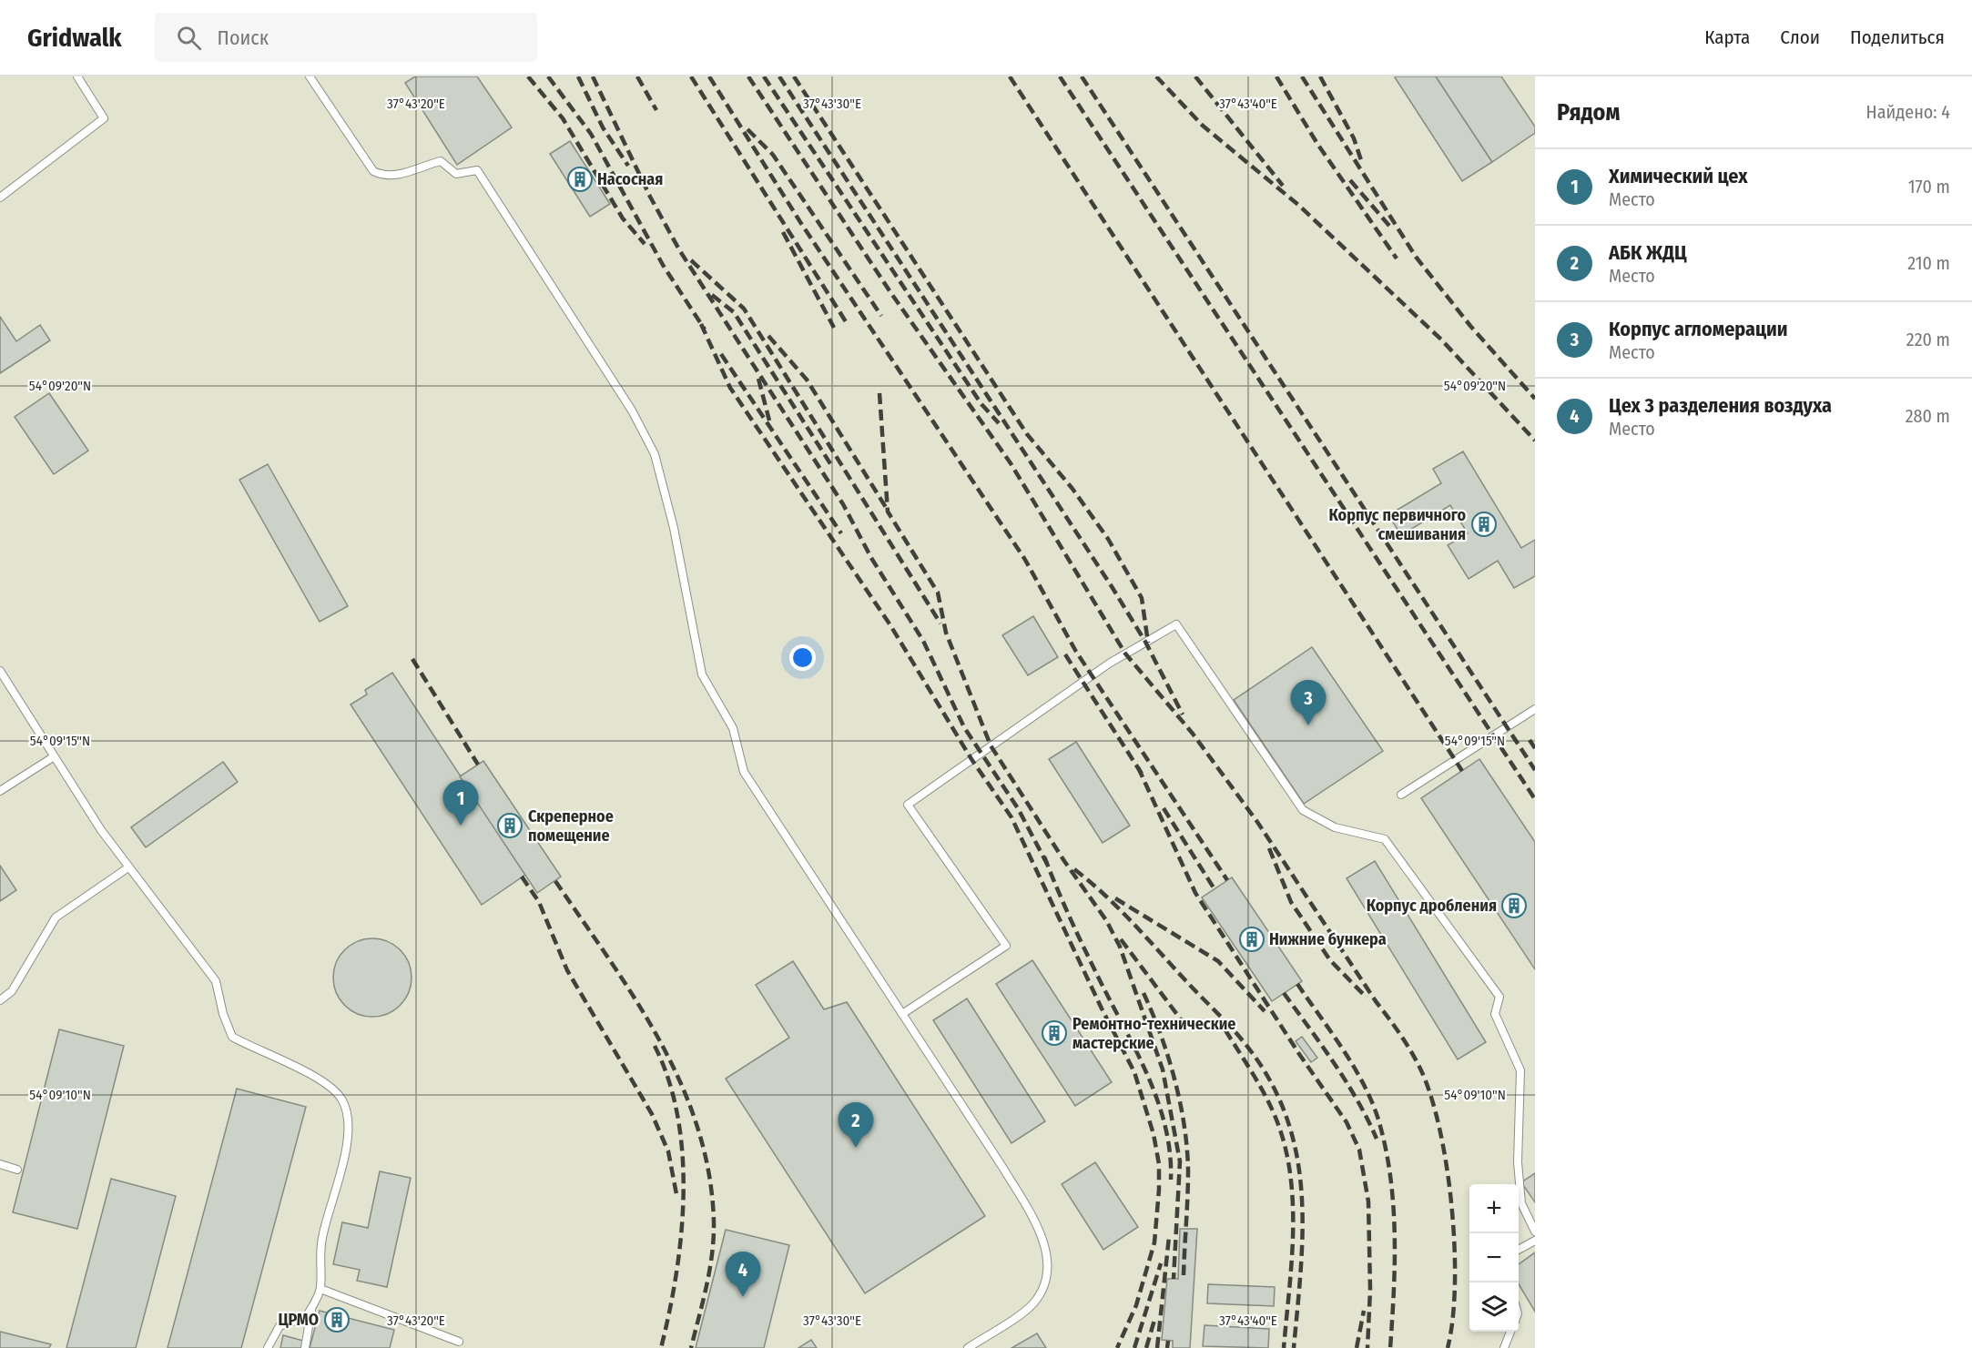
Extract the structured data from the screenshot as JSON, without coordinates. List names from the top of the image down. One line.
{"places":{"building":["Насосная","Корпус первичного смешивания","Скреперное помещение","Корпус дробления","Нижние бункера","Ремонтно-технические мастерские","ЦРМО"]},"page":{"header":"Gridwalk","search":"Поиск","nav":["Карта","Слои","Поделиться"],"heading":["Рядом","Найдено: 4"],"list":[{"mark":"1","name":"Химический цех","note":"Место","value":"170 m"},{"mark":"2","name":"АБК ЖДЦ","note":"Место","value":"210 m"},{"mark":"3","name":"Корпус агломерации","note":"Место","value":"220 m"},{"mark":"4","name":"Цех 3 разделения воздуха","note":"Место","value":"280 m"}],"pins":["3","1","2","4"],"map_buttons":["+","−"]},"coordinates":["37°43'20\"E","37°43'30\"E","37°43'40\"E","54°09'20\"N","54°09'15\"N","54°09'10\"N"]}
